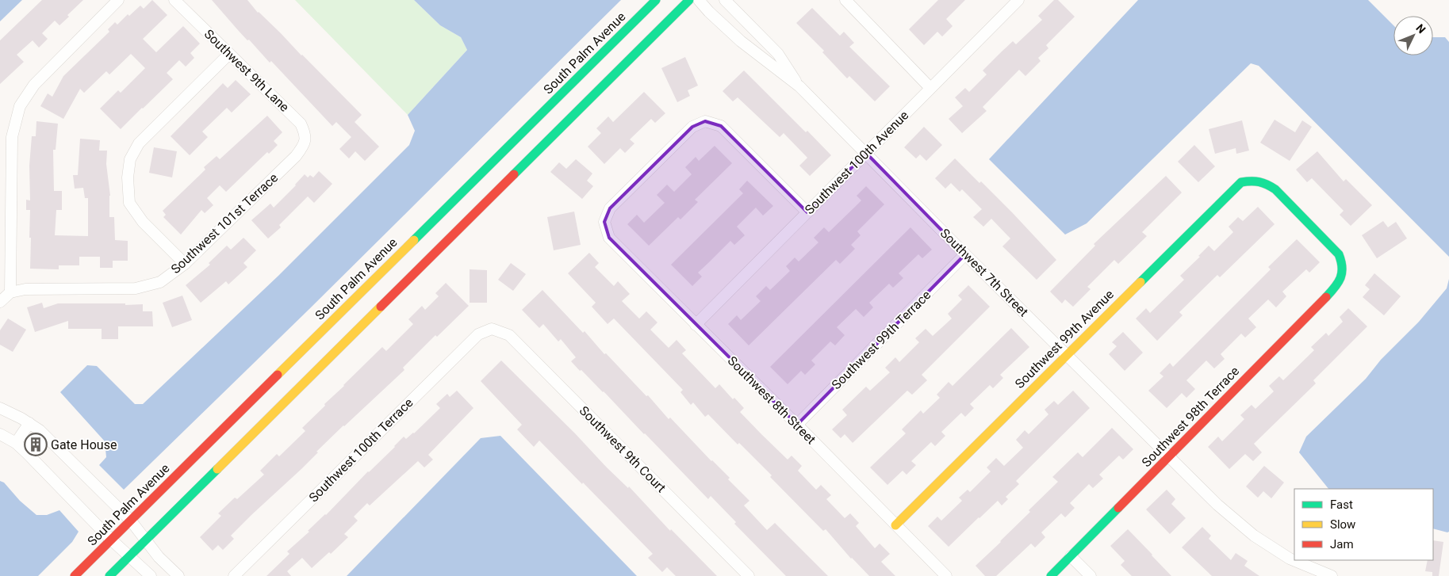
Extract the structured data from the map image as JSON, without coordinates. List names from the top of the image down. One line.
{"streets":{"main road":["South Palm Avenue","Southwest 99th Avenue","Southwest 98th Terrace"],"street":["Southwest 9th Lane","Southwest 100th Avenue","Southwest 101st Terrace","Southwest 7th Street","Southwest 99th Terrace","Southwest 8th Street","Southwest 9th Court","Southwest 100th Terrace"]},"crossings":[["Southwest 9th Lane","Southwest 101st Terrace"],["Southwest 100th Avenue","Southwest 7th Street"],["Southwest 100th Avenue","Southwest 8th Street"],["Southwest 7th Street","Southwest 99th Avenue"],["Southwest 7th Street","Southwest 99th Terrace"],["Southwest 7th Street","Southwest 98th Terrace"],["Southwest 99th Avenue","Southwest 8th Street"],["Southwest 99th Avenue","Southwest 98th Terrace"],["Southwest 99th Terrace","Southwest 8th Street"],["Southwest 9th Court","Southwest 100th Terrace"]],"places":{"building":["Gate House"]},"legend":["Fast","Slow","Jam"],"north":"top right"}
